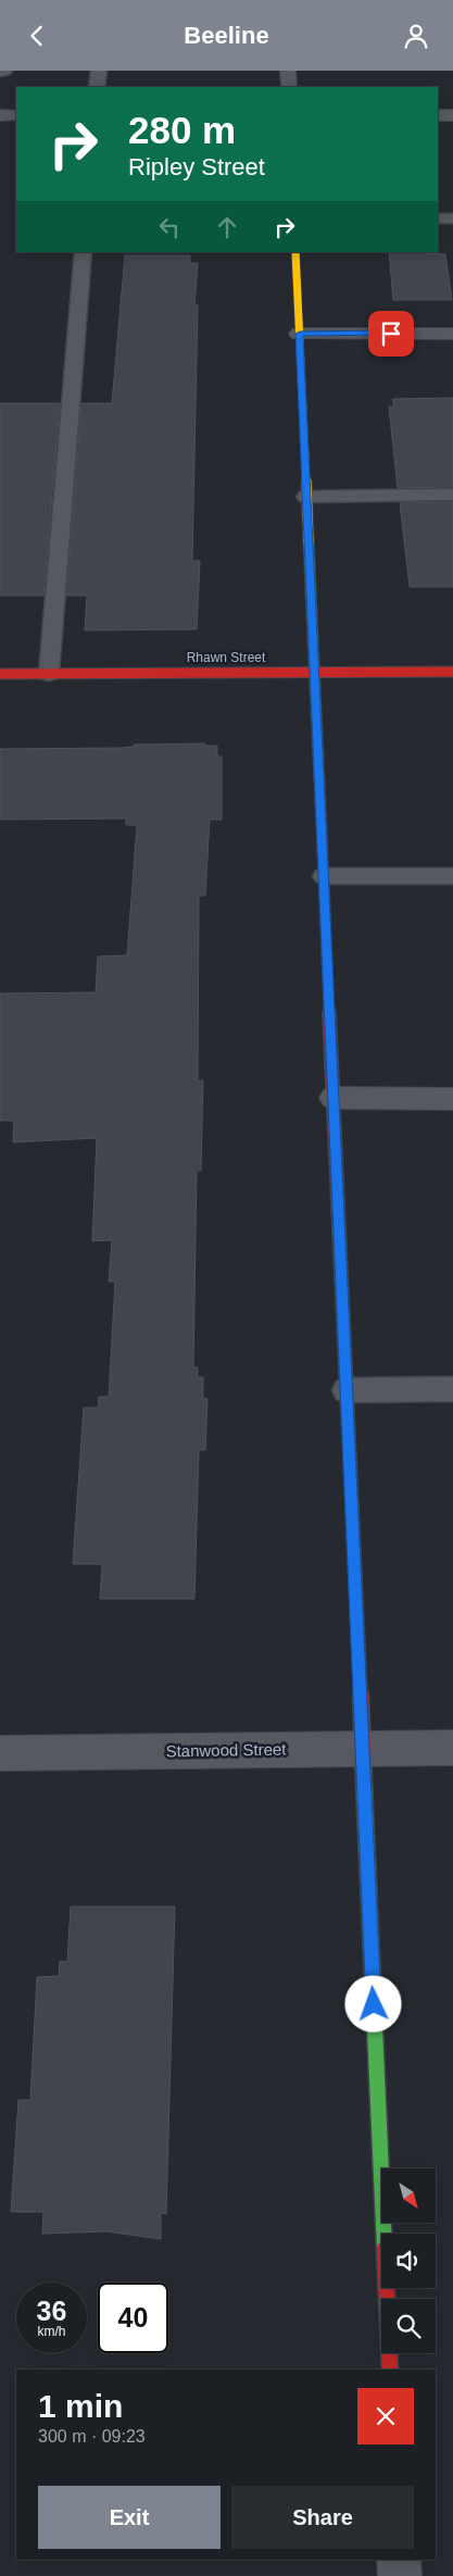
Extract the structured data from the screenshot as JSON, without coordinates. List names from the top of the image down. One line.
{"streets":{"street":["Rhawn Street","Stanwood Street"]},"north":"bottom right","page":{"header":"Beeline","turn":["280 m","Ripley Street"],"speed":"36 km/h","limit":"40","heading":["1 min","300 m · 09:23"],"buttons":["Exit","Share"]}}
